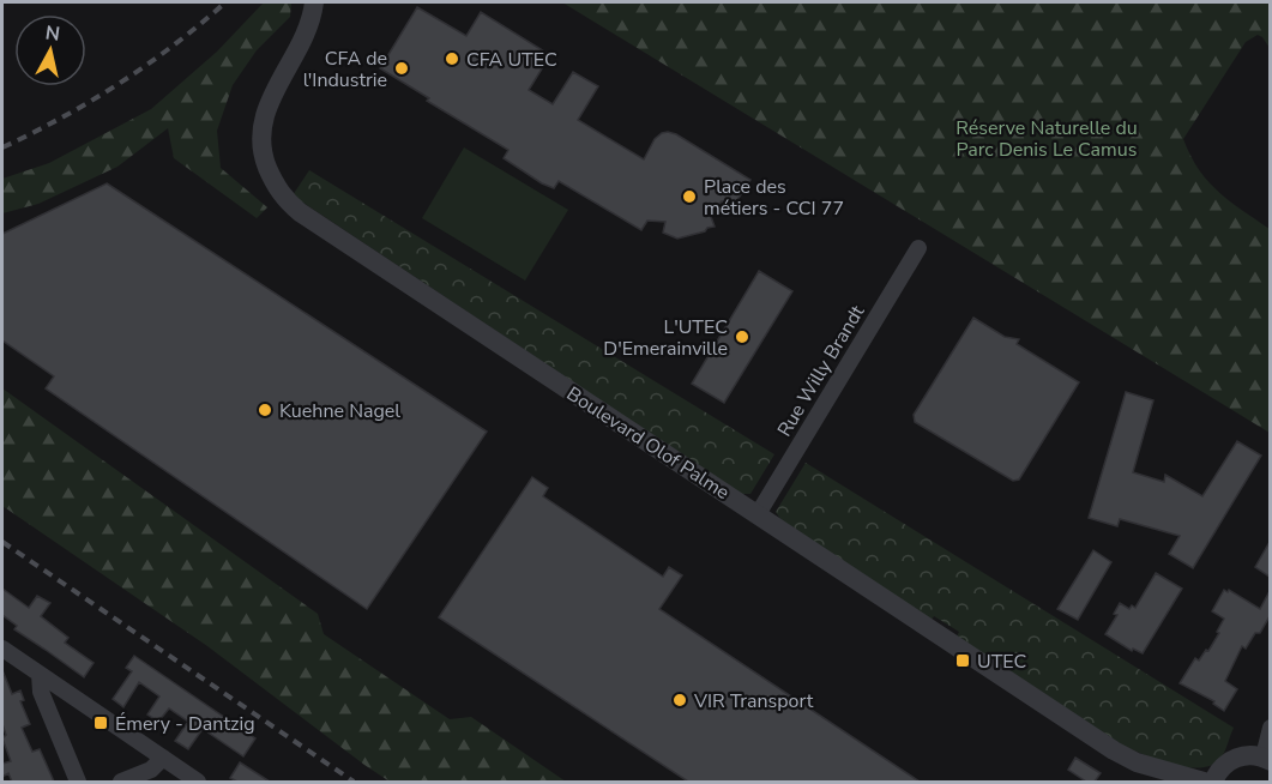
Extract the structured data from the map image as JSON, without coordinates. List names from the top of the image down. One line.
{"streets":{"street":["Rue Willy Brandt","Boulevard Olof Palme"]},"crossings":[["Rue Willy Brandt","Boulevard Olof Palme"]],"parks":["Réserve Naturelle du Parc Denis Le Camus"],"places":{"other":["CFA UTEC","CFA de l'Industrie","Place des métiers - CCI 77","L'UTEC D'Emerainville","Kuehne Nagel","VIR Transport"],"transit":["UTEC","Émery - Dantzig"]},"north":"top"}
